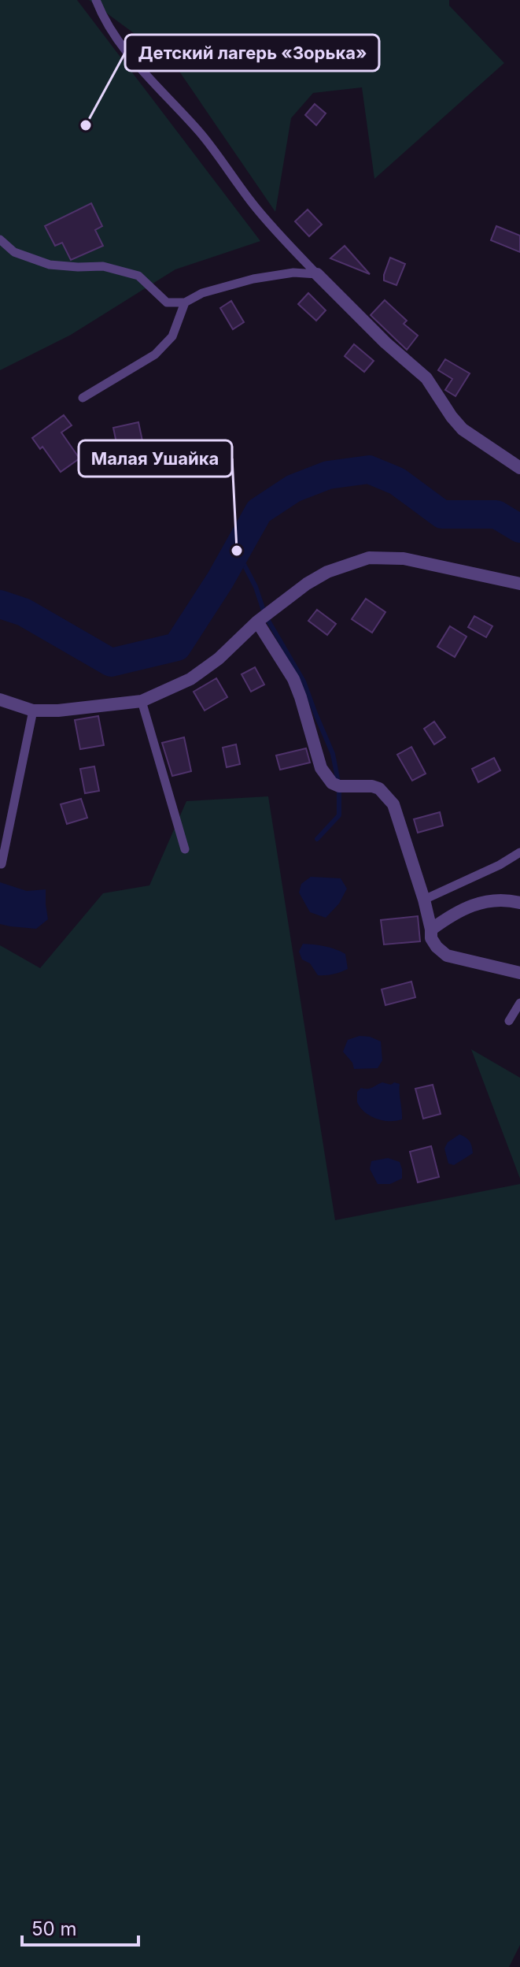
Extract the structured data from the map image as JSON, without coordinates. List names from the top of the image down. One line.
{"places":["Детский лагерь «Зорька»","Малая Ушайка"],"scale_bar":"50 m"}
